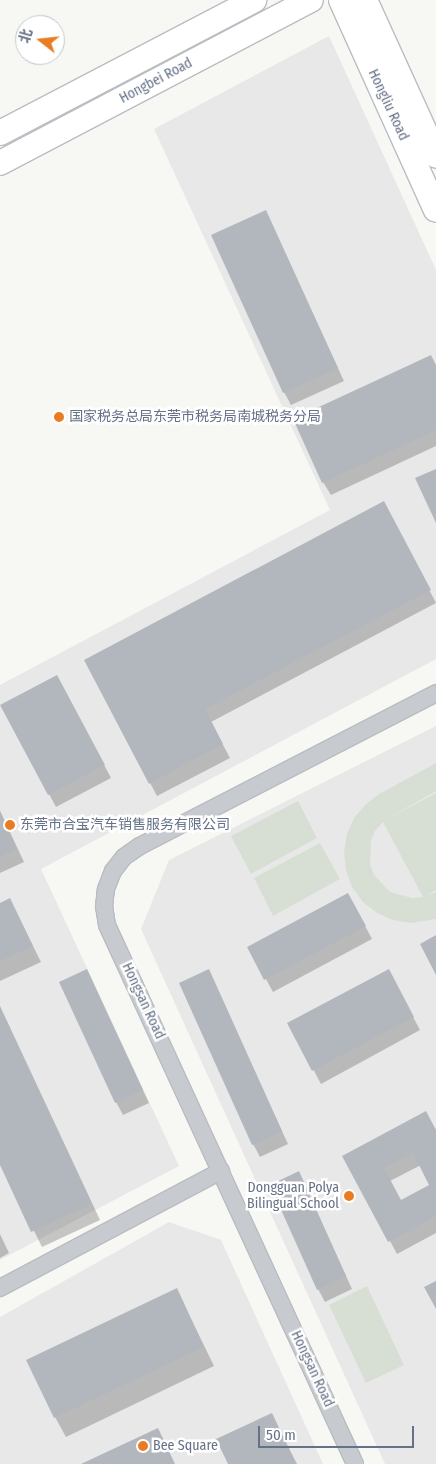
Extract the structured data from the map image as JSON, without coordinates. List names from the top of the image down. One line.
{"streets":{"street":["Hongbei Road","Hongliu Road","Hongsan Road"]},"places":["国家税务总局东莞市税务局南城税务分局","东莞市合宝汽车销售服务有限公司","Dongguan Polya Bilingual School","Bee Square"],"scale_bar":"50 m","north":"left"}
